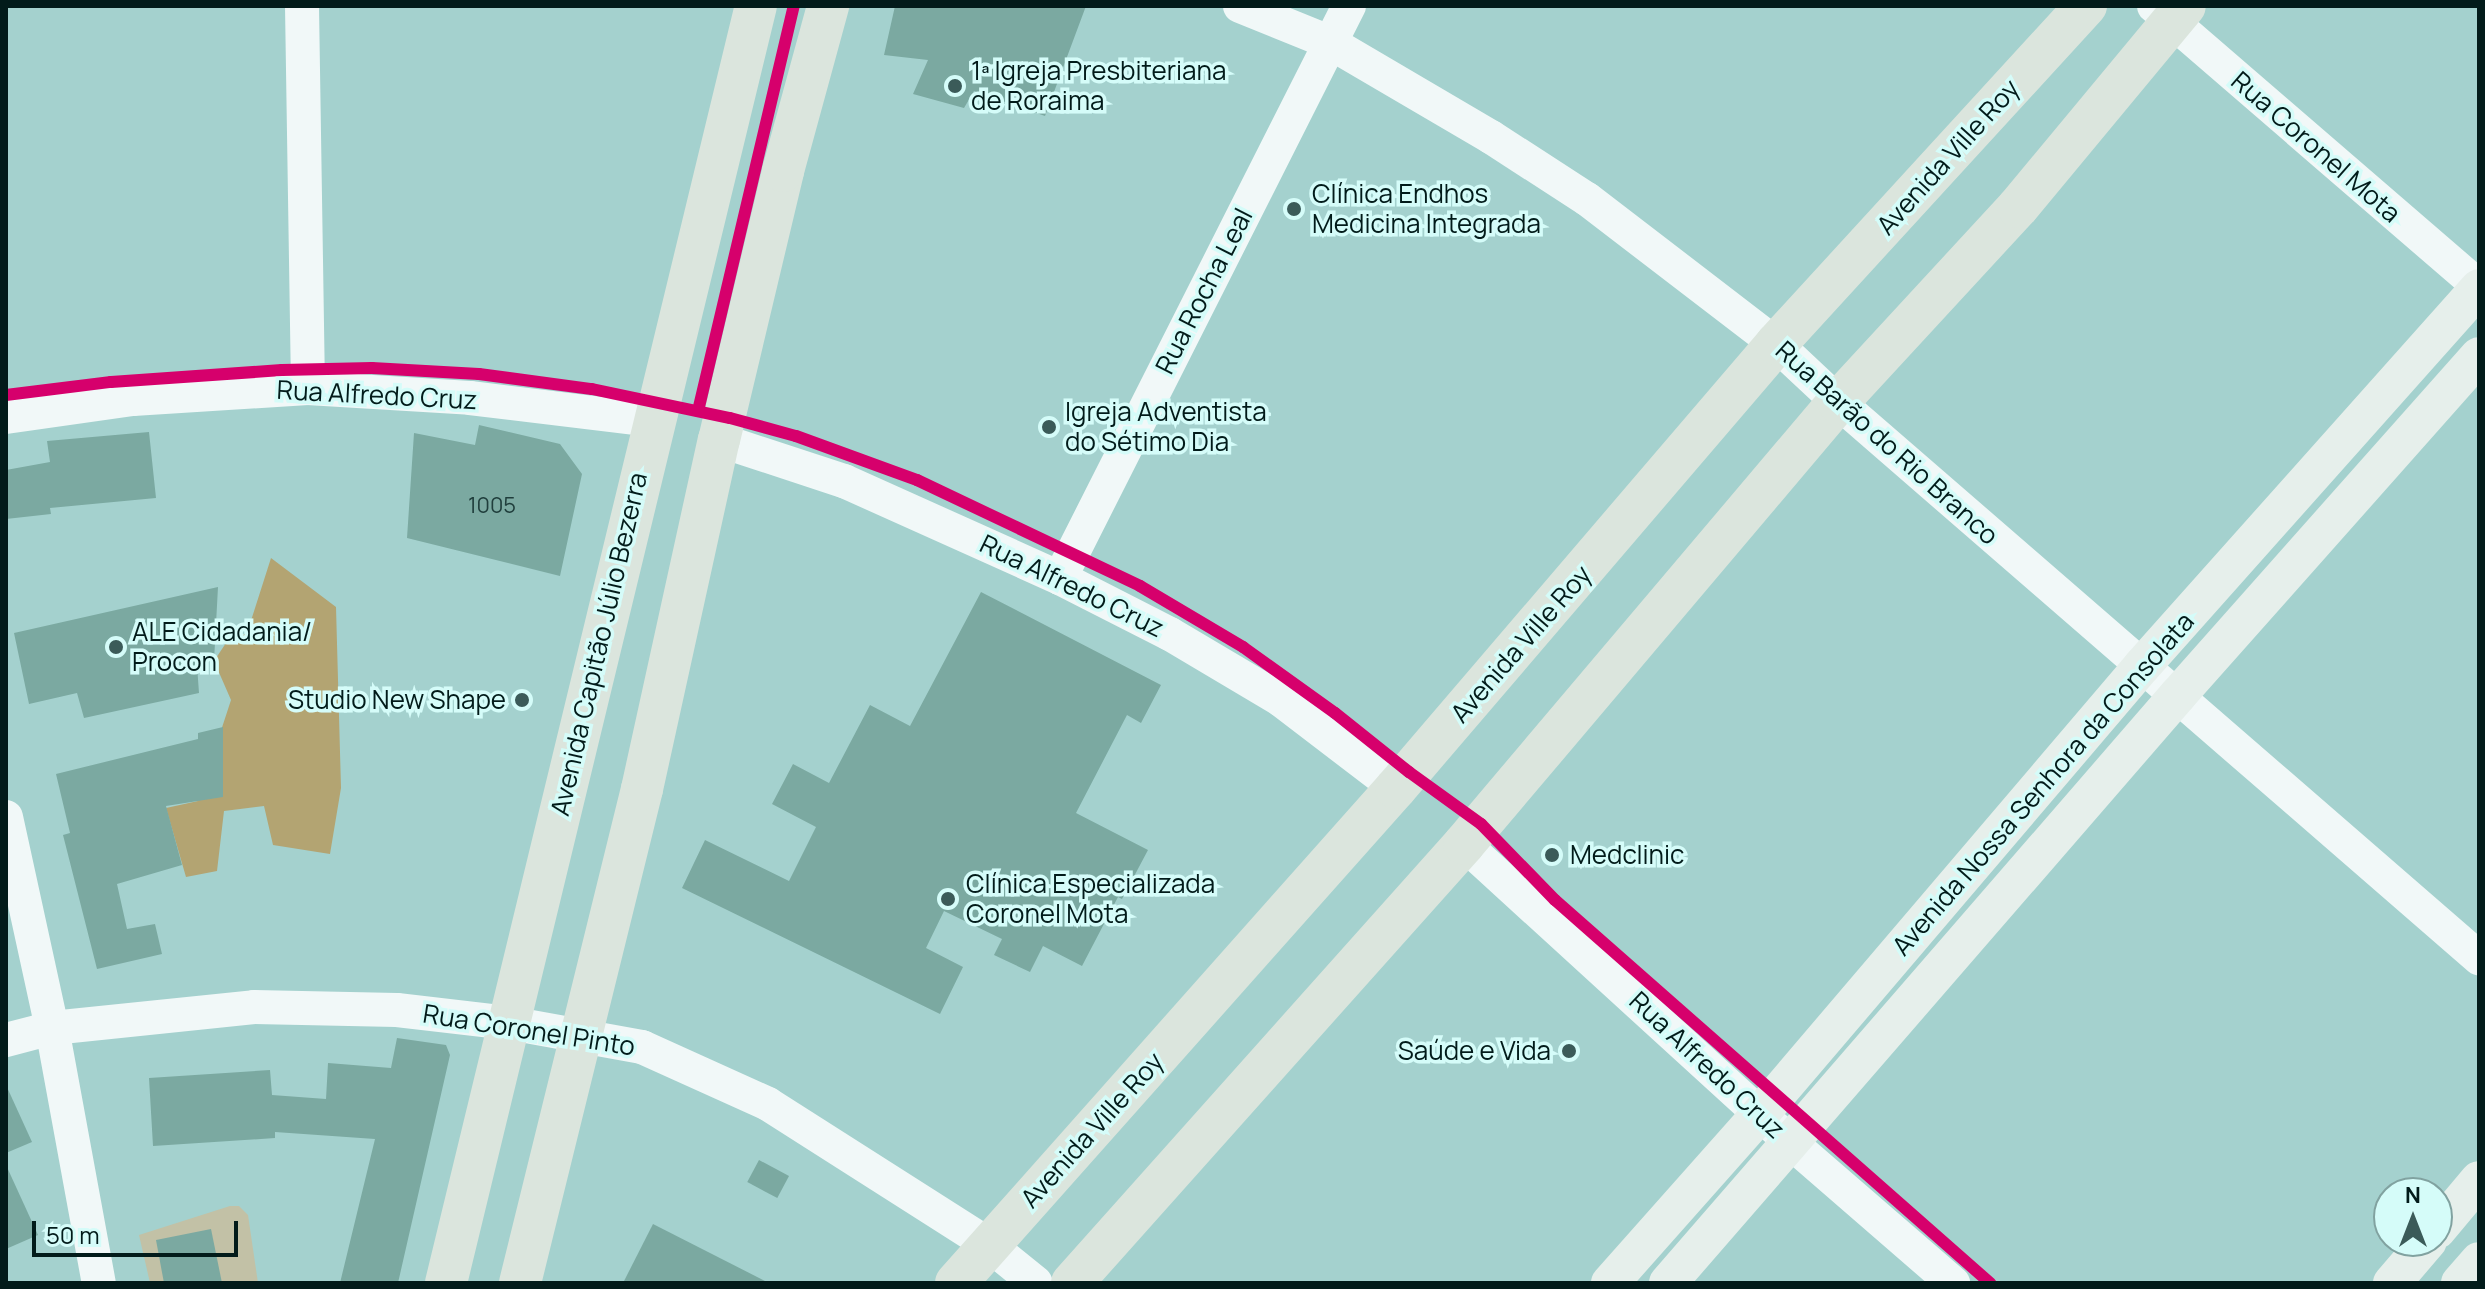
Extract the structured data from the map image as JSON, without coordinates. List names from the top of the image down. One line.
{"streets":{"main road":["Avenida Ville Roy","Avenida Capitão Júlio Bezerra","Avenida Nossa Senhora da Consolata"],"street":["Rua Coronel Mota","Rua Rocha Leal","Rua Alfredo Cruz","Rua Barão do Rio Branco","Rua Coronel Pinto"]},"crossings":[["Rua Coronel Mota","Avenida Nossa Senhora da Consolata"],["Avenida Ville Roy","Rua Alfredo Cruz"],["Avenida Ville Roy","Rua Barão do Rio Branco"],["Avenida Ville Roy","Rua Coronel Pinto"],["Rua Rocha Leal","Rua Alfredo Cruz"],["Rua Rocha Leal","Rua Barão do Rio Branco"],["Rua Alfredo Cruz","Avenida Capitão Júlio Bezerra"],["Rua Alfredo Cruz","Avenida Nossa Senhora da Consolata"],["Rua Barão do Rio Branco","Avenida Nossa Senhora da Consolata"],["Avenida Capitão Júlio Bezerra","Rua Coronel Pinto"]],"places":["1ª Igreja Presbiteriana de Roraima","Clínica Endhos Medicina Integrada","Igreja Adventista do Sétimo Dia","ALE Cidadania/ Procon","Studio New Shape","Medclinic","Clínica Especializada Coronel Mota","Saúde e Vida"],"house_numbers":["1005"],"scale_bar":"50 m","north":"top"}
